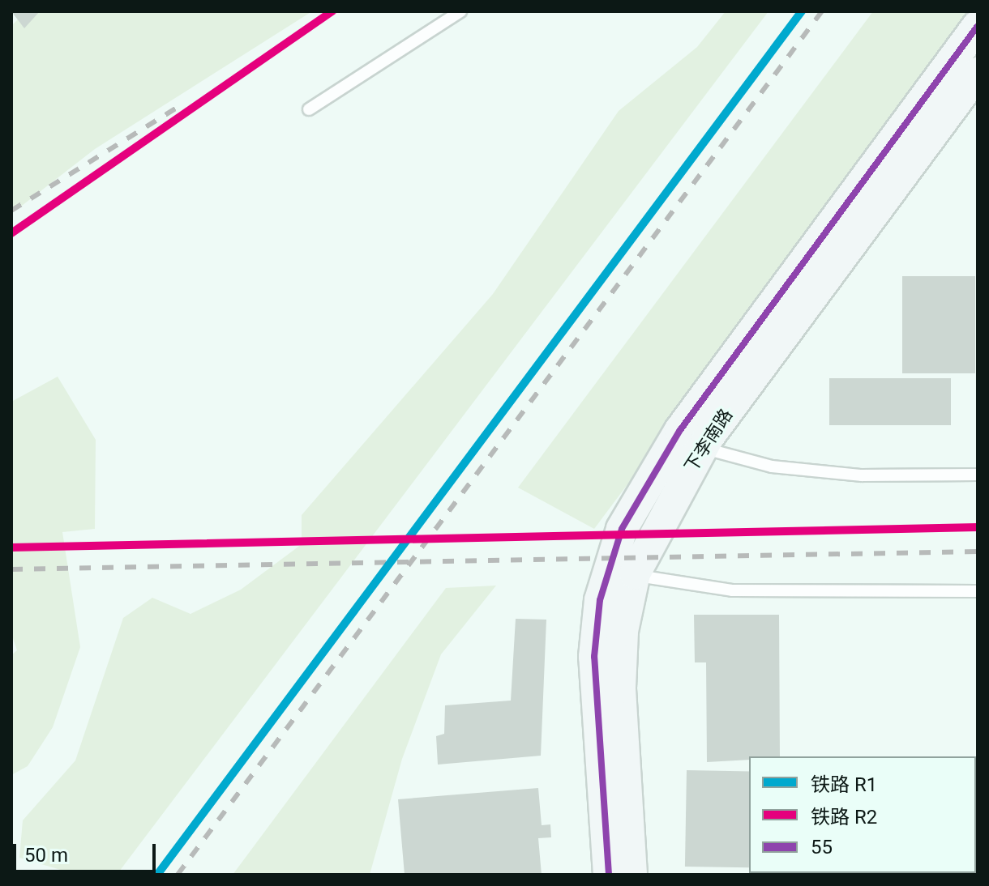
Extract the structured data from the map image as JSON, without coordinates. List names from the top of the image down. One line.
{"streets":{"main road":["下李南路"]},"lines":["rail line R1","rail line R2","transit line 55"],"legend":["铁路 R1","铁路 R2","55"],"scale_bar":"50 m"}
